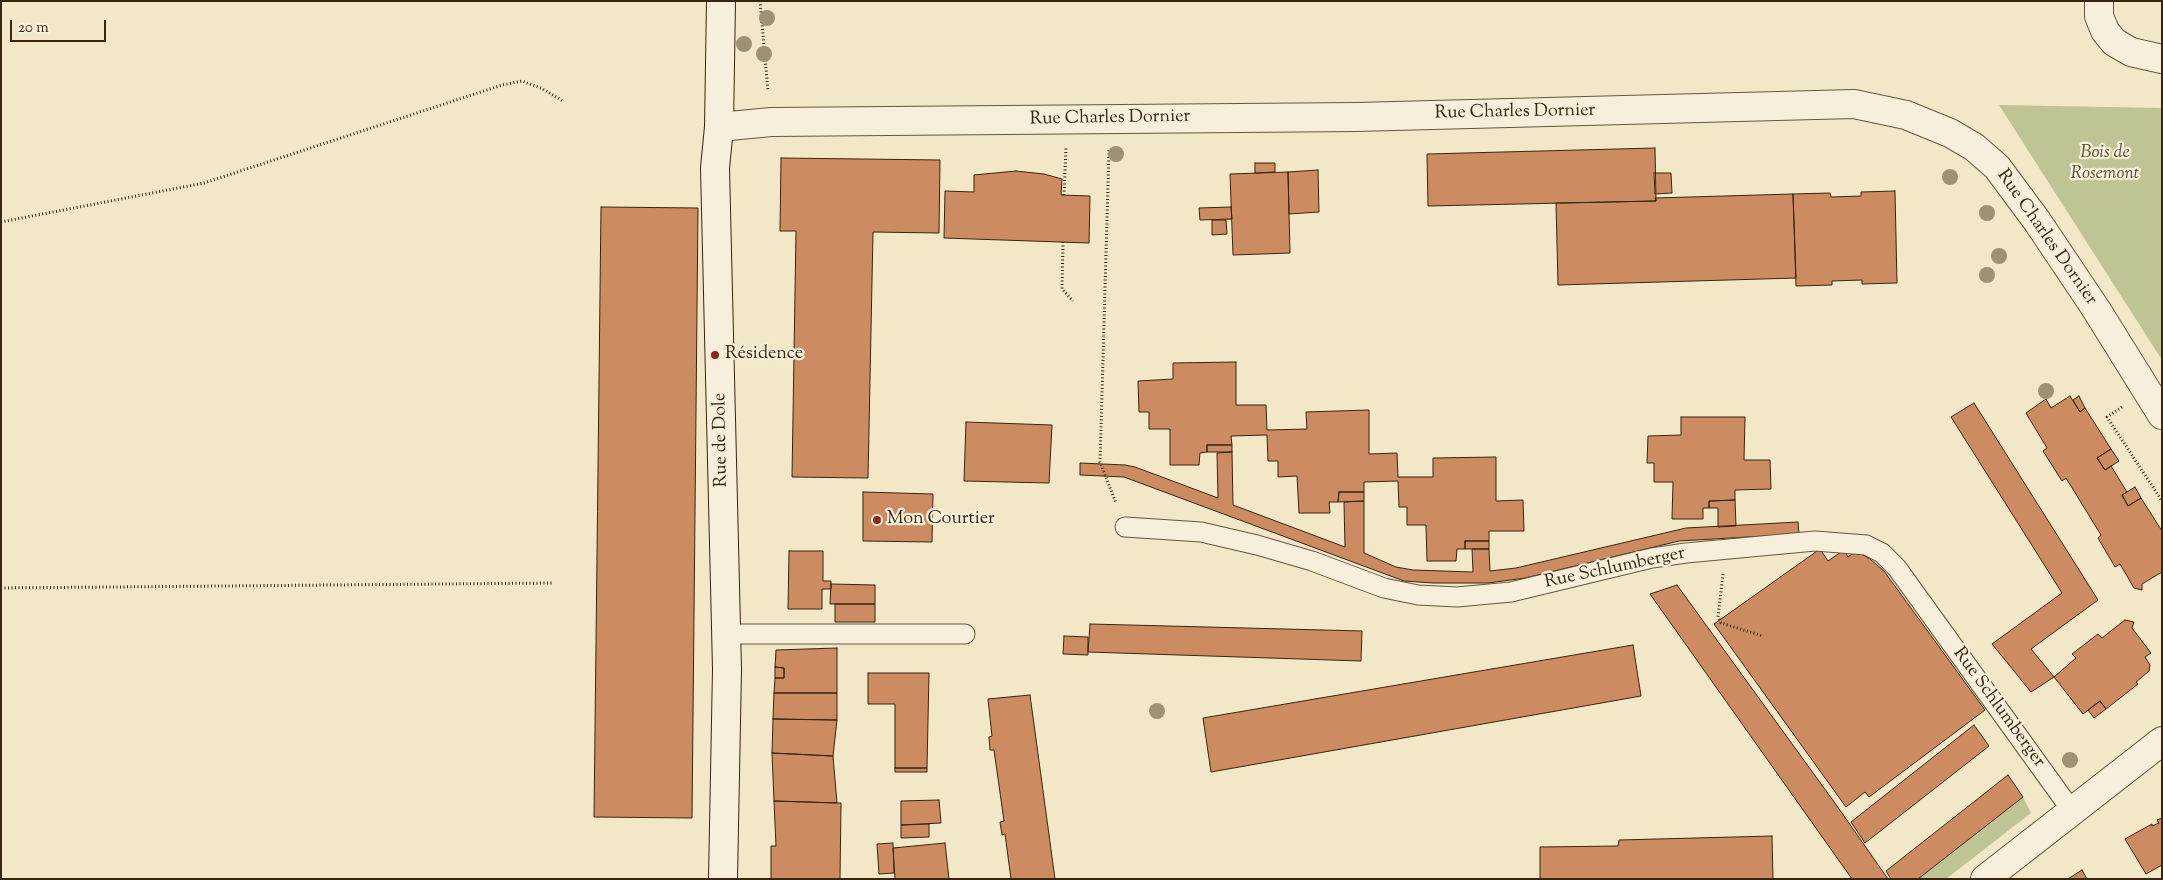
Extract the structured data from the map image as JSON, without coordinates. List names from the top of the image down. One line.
{"streets":{"street":["Rue Charles Dornier","Rue de Dole"],"lane":["Rue Schlumberger"]},"crossings":[["Rue Charles Dornier","Rue de Dole"]],"parks":["Bois de Rosemont"],"places":["Résidence","Mon Courtier"],"scale_bar":"20 m"}
